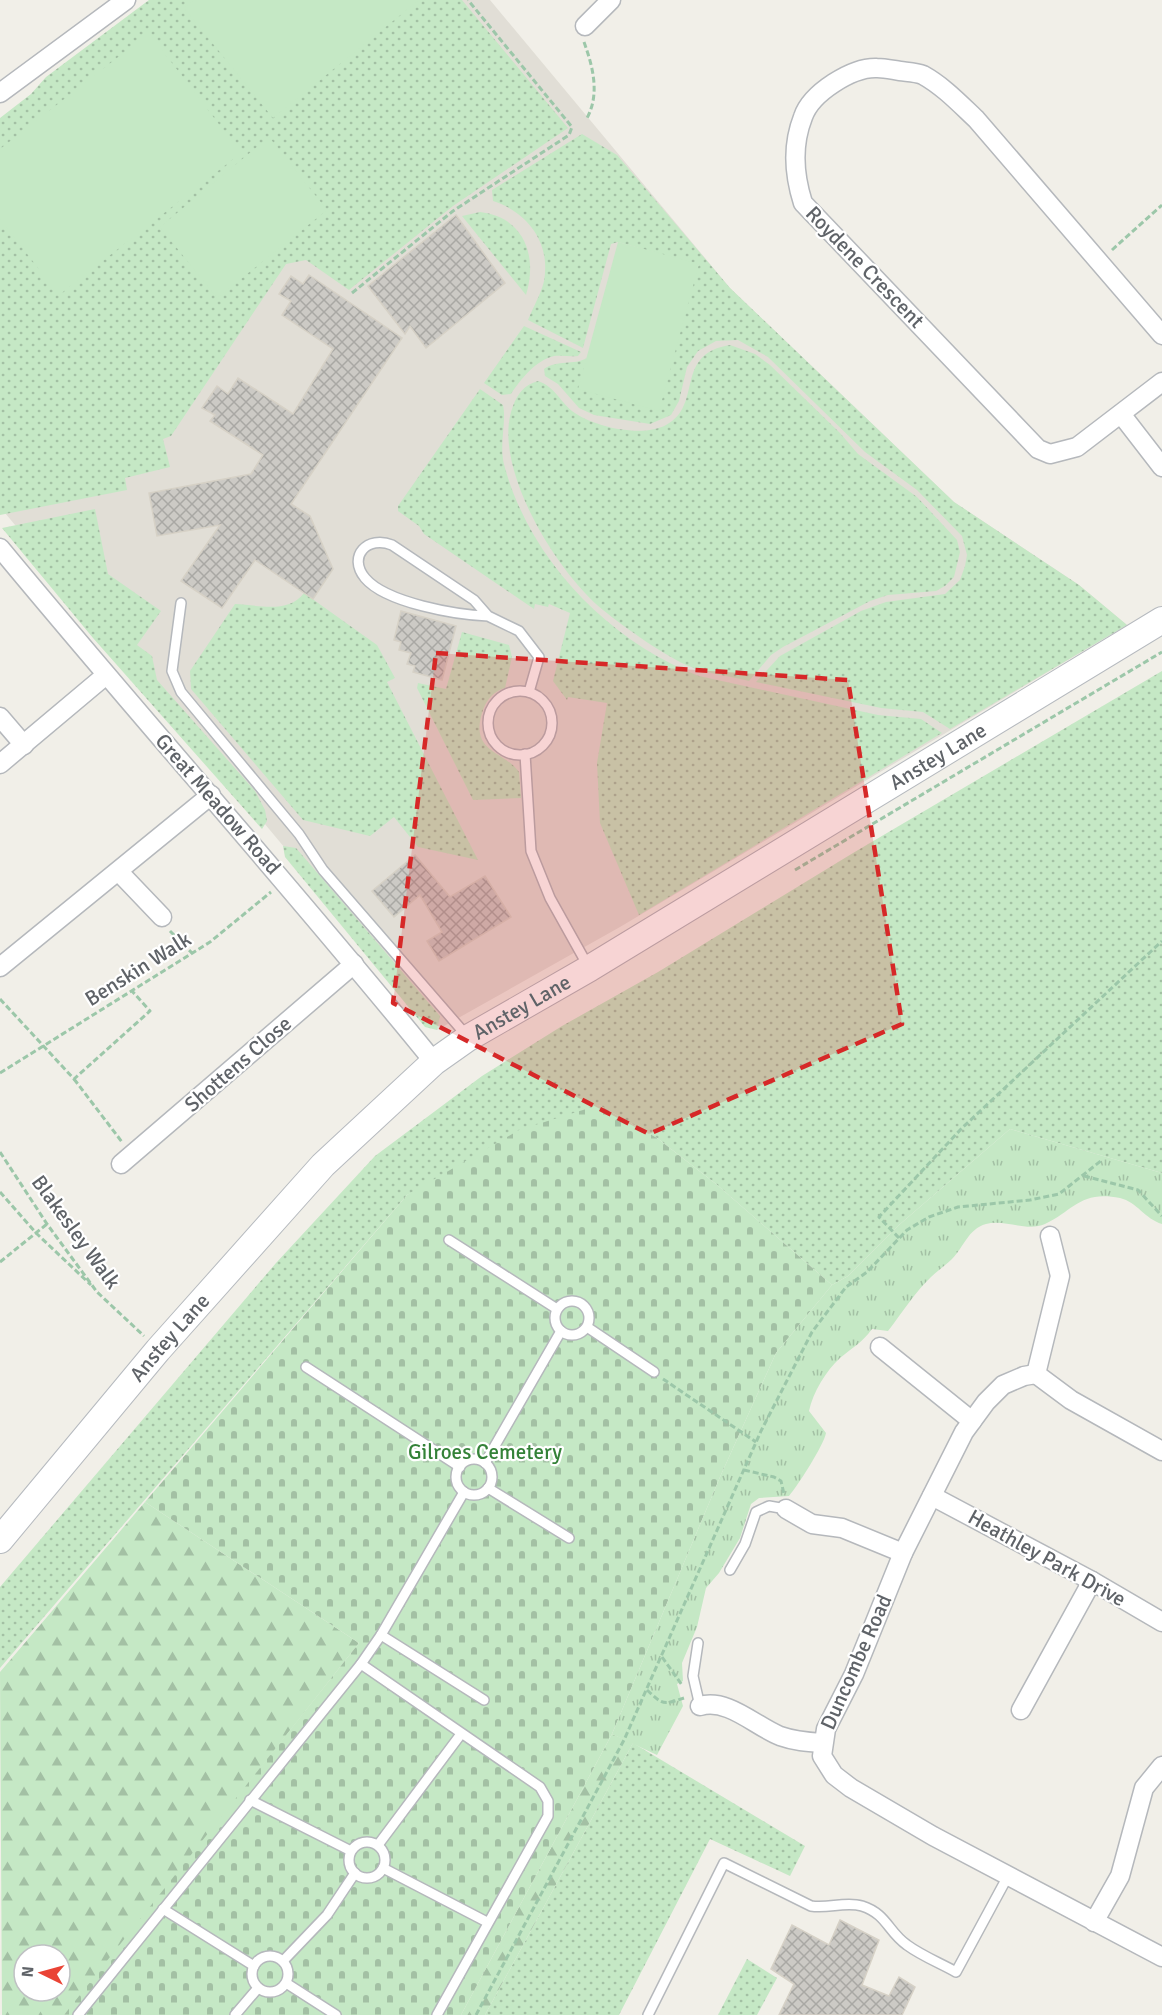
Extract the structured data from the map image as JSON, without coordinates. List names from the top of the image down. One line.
{"streets":{"main road":["Anstey Lane"],"street":["Roydene Crescent","Great Meadow Road","Shottens Close","Heathley Park Drive","Duncombe Road"],"path":["Benskin Walk","Blakesley Walk"]},"crossings":[["Anstey Lane","Great Meadow Road"],["Anstey Lane","Blakesley Walk"],["Great Meadow Road","Benskin Walk"],["Great Meadow Road","Shottens Close"],["Heathley Park Drive","Duncombe Road"]],"parks":["Gilroes Cemetery"],"north":"left"}
